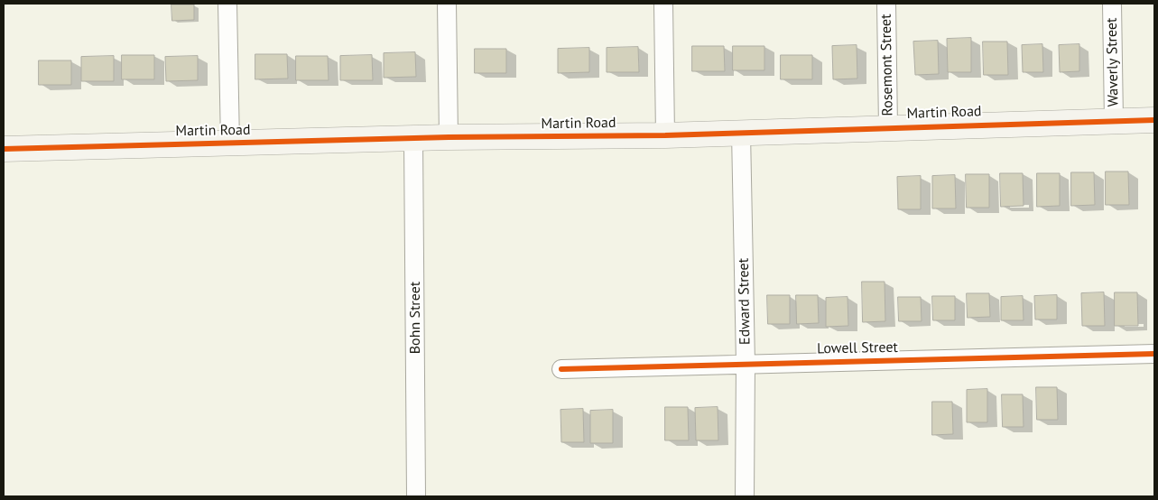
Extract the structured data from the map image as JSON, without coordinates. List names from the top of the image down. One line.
{"streets":{"street":["Waverly Street","Rosemont Street","Martin Road","Edward Street","Bohn Street","Lowell Street"]},"crossings":[["Waverly Street","Martin Road"],["Rosemont Street","Martin Road"],["Martin Road","Edward Street"],["Martin Road","Bohn Street"],["Edward Street","Lowell Street"]]}
